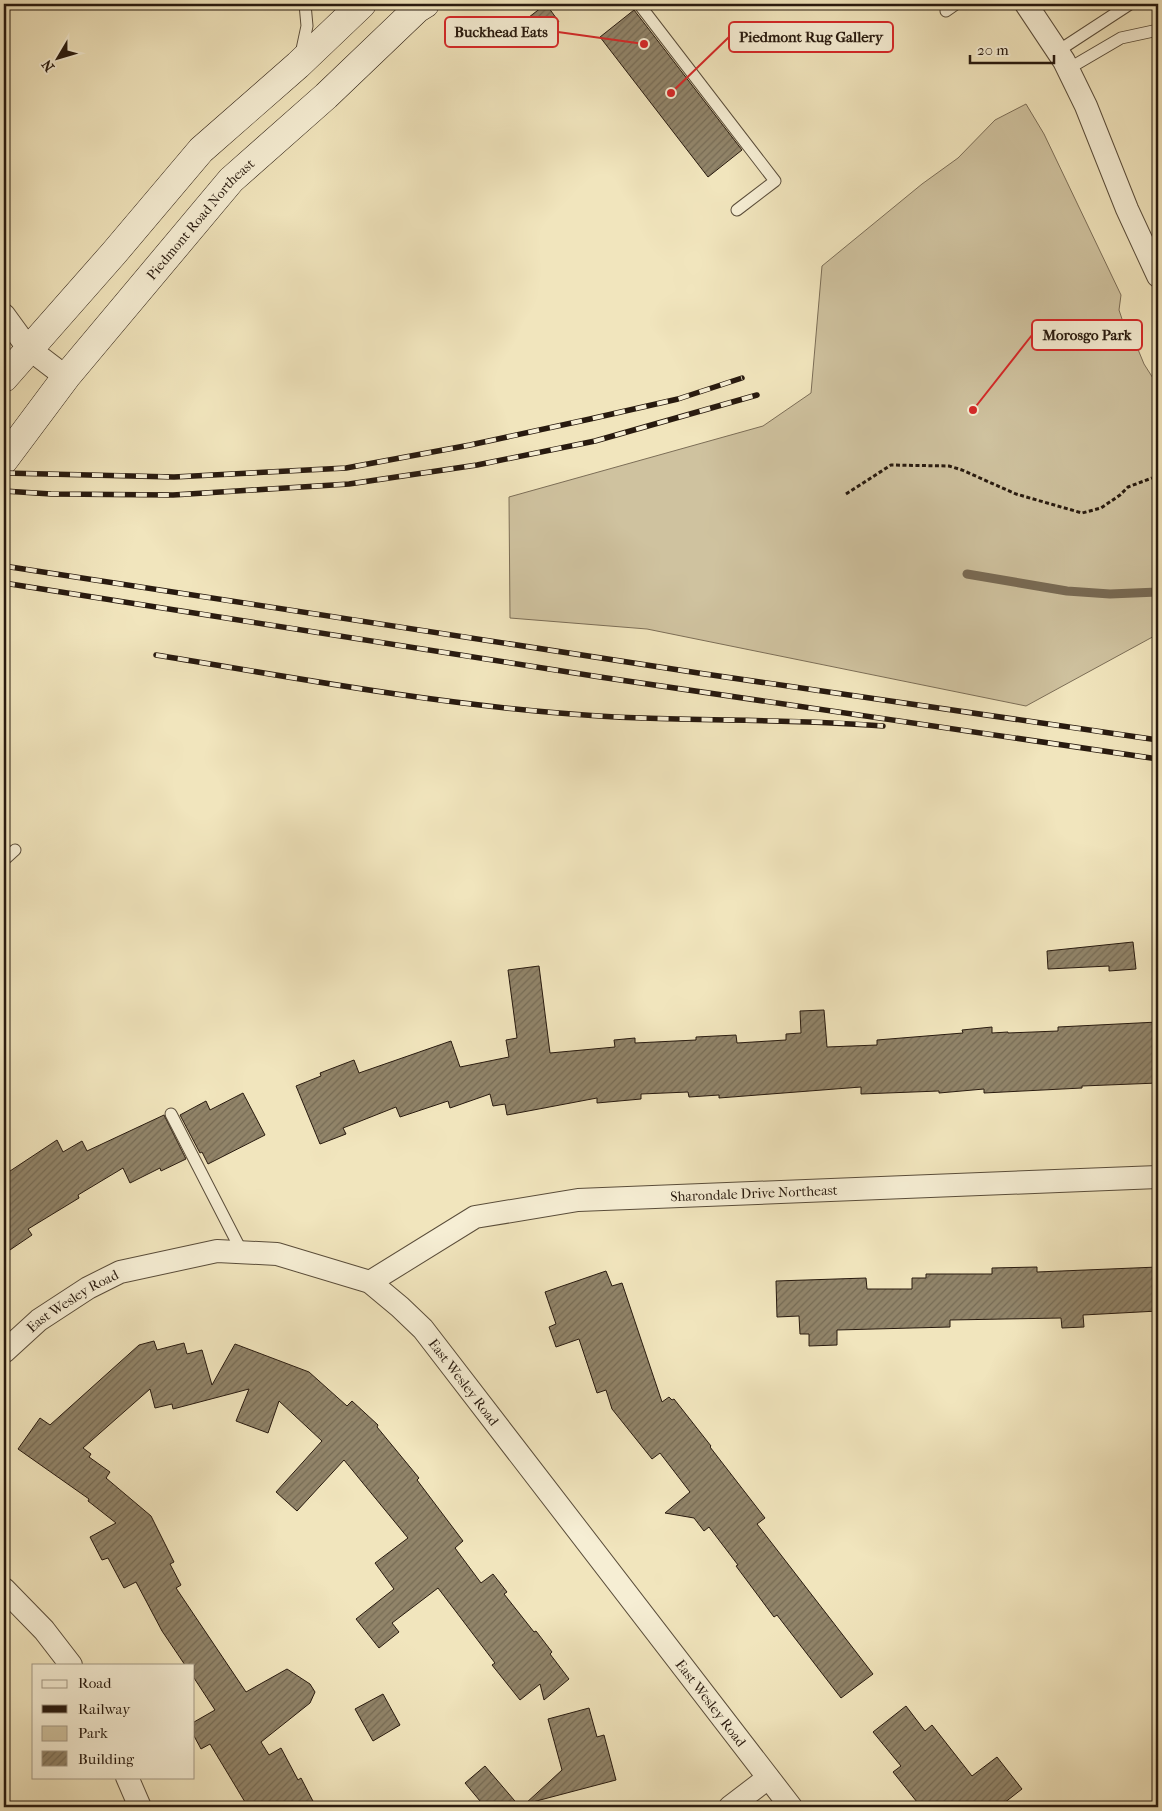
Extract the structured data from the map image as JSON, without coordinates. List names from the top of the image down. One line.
{"streets":{"main road":["Piedmont Road Northeast"],"street":["Sharondale Drive Northeast","East Wesley Road"]},"crossings":[["Sharondale Drive Northeast","East Wesley Road"]],"places":["Buckhead Eats","Piedmont Rug Gallery","Morosgo Park"],"legend":["Road","Railway","Park","Building"],"scale_bar":"20 m","north":"bottom left"}
